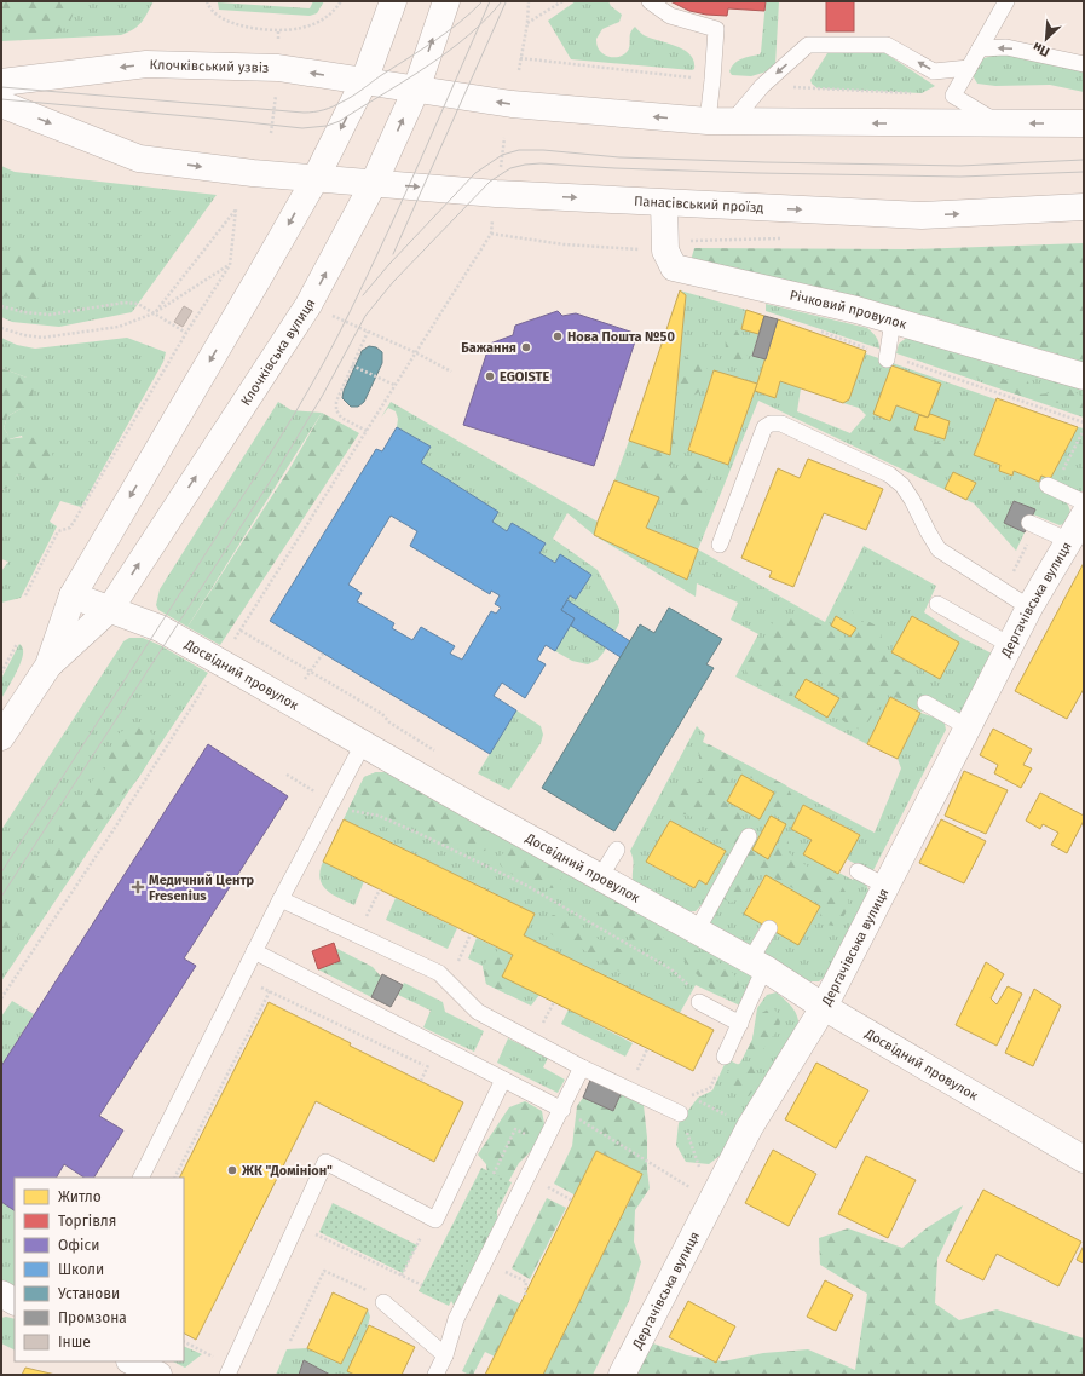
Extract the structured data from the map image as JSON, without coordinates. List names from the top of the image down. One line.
{"streets":{"main road":["Клочківський узвіз","Панасівський проїзд","Річковий провулок","Клочківська вулиця","Дергачівська вулиця","Досвідний провулок"]},"crossings":[["Клочківський узвіз","Клочківська вулиця"],["Панасівський проїзд","Клочківська вулиця"],["Клочківська вулиця","Досвідний провулок"],["Дергачівська вулиця","Досвідний провулок"]],"places":{"other":["Нова Пошта №50","Бажання","EGOISTE","ЖК \"Домініон\""],"health":["Медичний Центр Fresenius"]},"legend":["Житло","Торгівля","Офіси","Школи","Установи","Промзона","Інше"],"north":"bottom left"}
